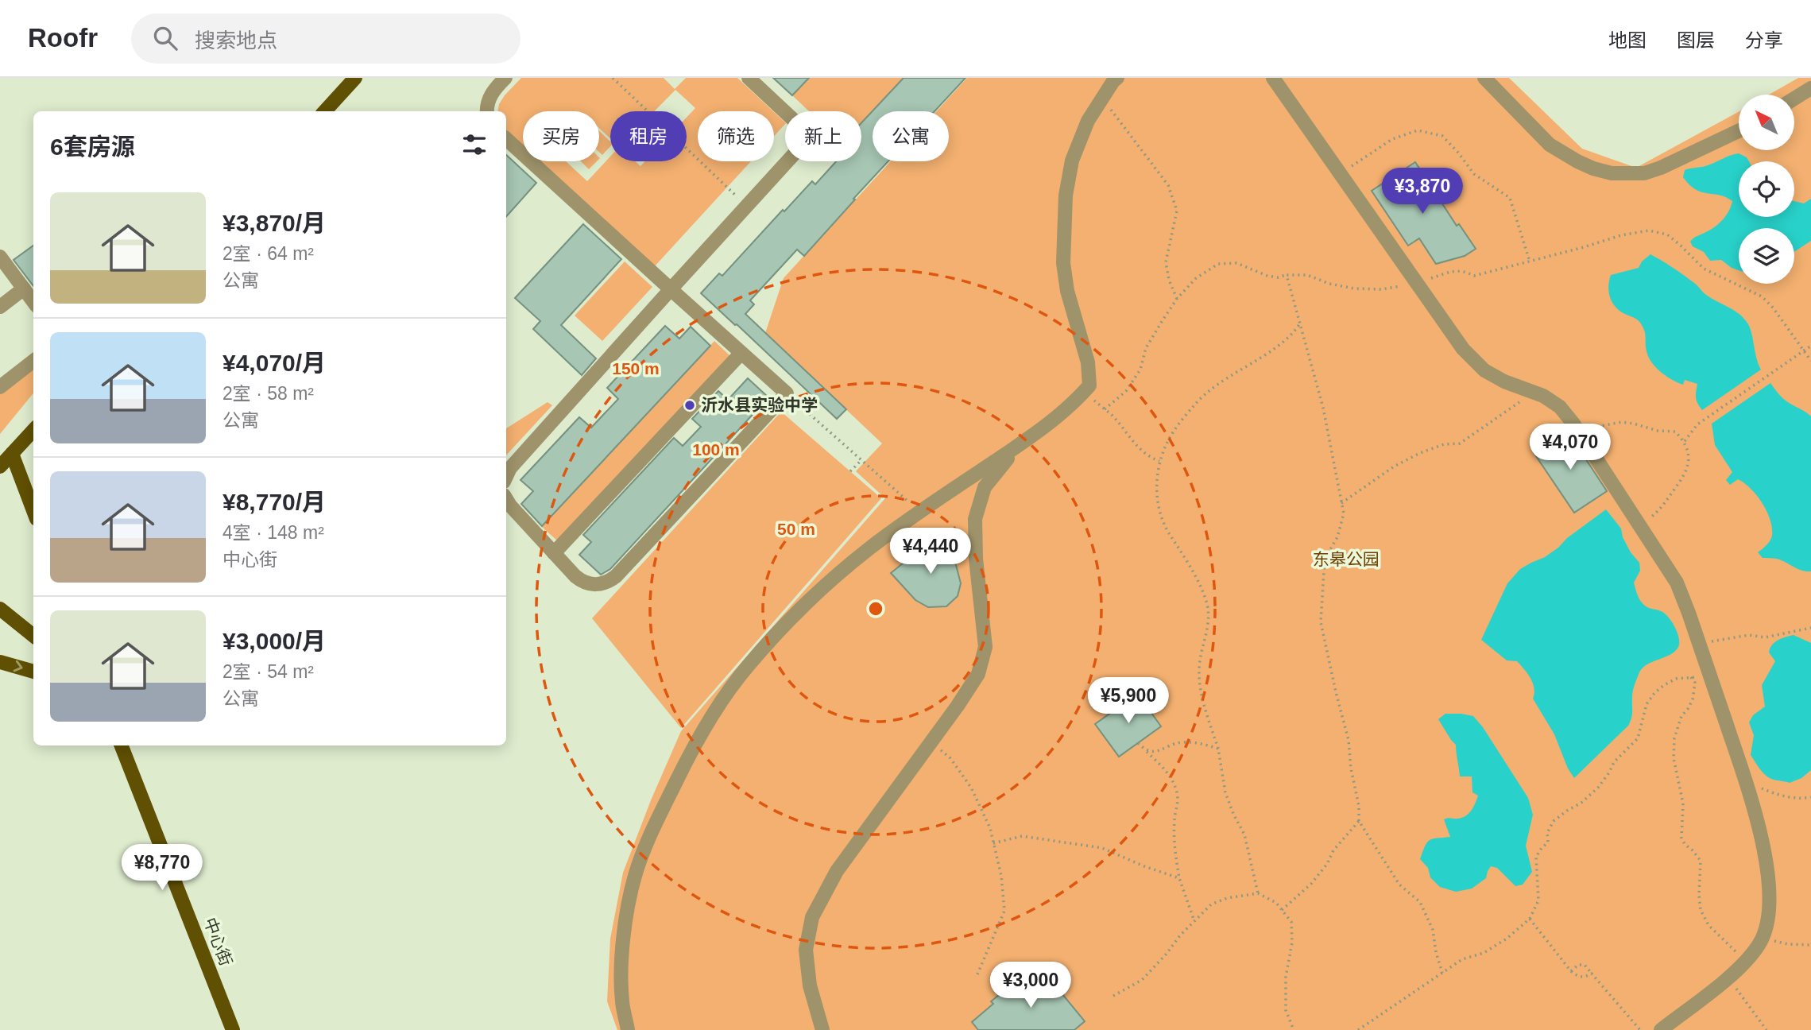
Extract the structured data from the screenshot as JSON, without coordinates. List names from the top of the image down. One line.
{"streets":{"main road":["中心街"]},"parks":["东皋公园"],"places":["沂水县实验中学"],"north":"top left","page":{"header":"Roofr","search":"搜索地点","nav":["地图","图层","分享"],"chip":["买房","租房","筛选","新上","公寓"],"heading":"6套房源","price":["¥3,870","¥4,070","¥4,440","¥5,900","¥8,770","¥3,000"],"list":[{"name":"¥3,870/月","note":"2室 · 64 m² · 公寓"},{"name":"¥4,070/月","note":"2室 · 58 m² · 公寓"},{"name":"¥8,770/月","note":"4室 · 148 m² · 中心街"},{"name":"¥3,000/月","note":"2室 · 54 m² · 公寓"}]},"rings":["150 m","100 m","50 m"]}
